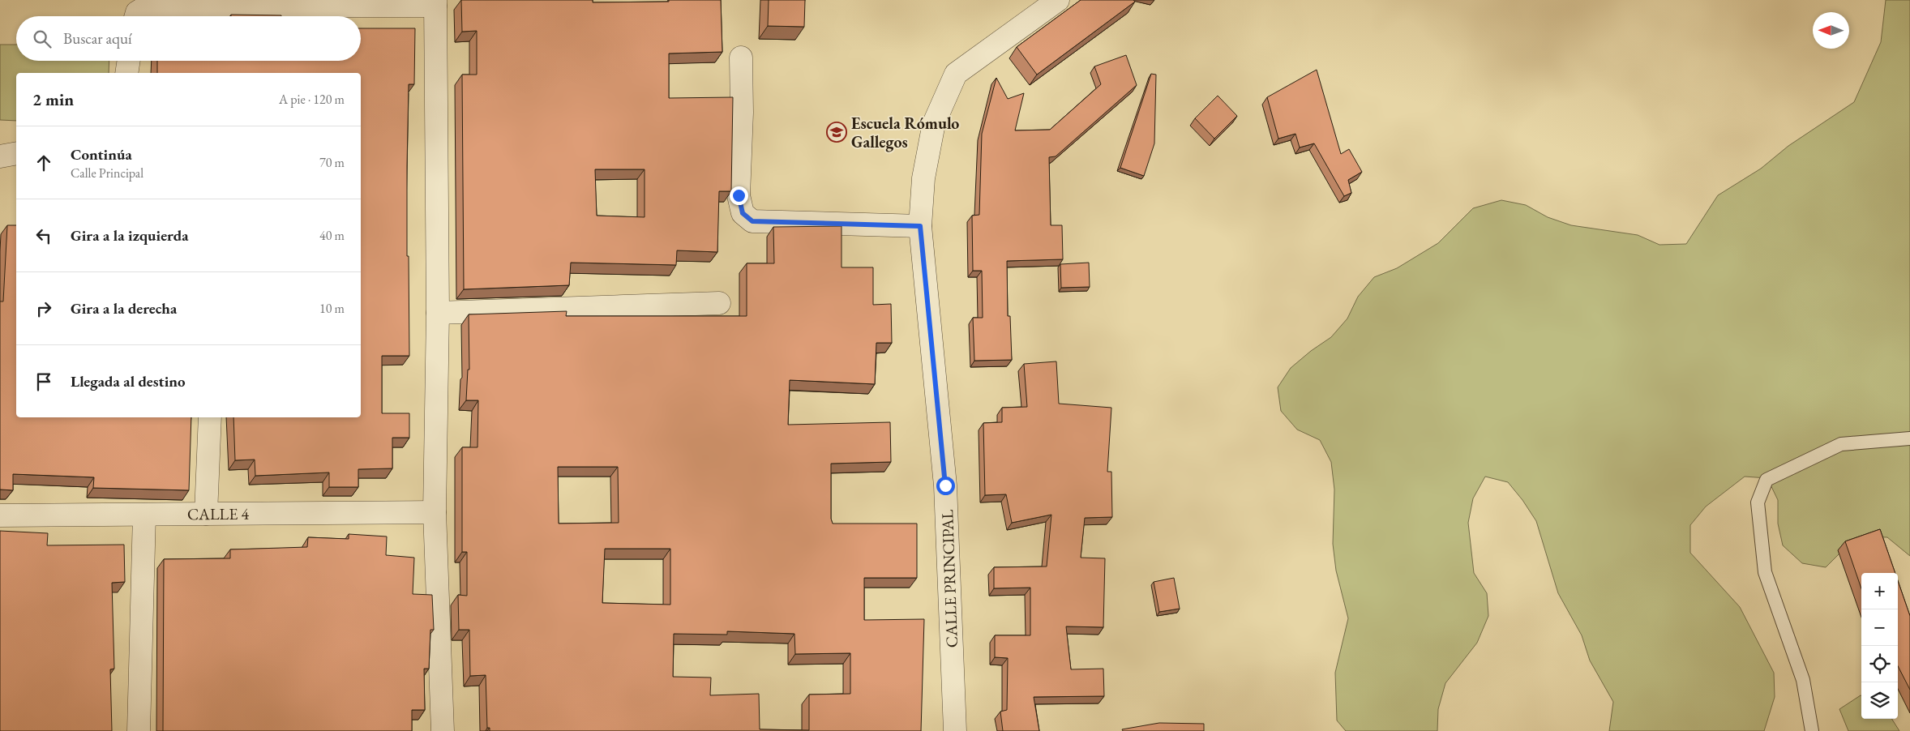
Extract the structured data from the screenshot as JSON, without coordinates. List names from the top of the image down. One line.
{"streets":{"street":["CALLE 4","CALLE PRINCIPAL"]},"places":{"school or university":["Escuela Rómulo Gallegos"]},"north":"left","page":{"search":"Buscar aquí","heading":["2 min","A pie · 120 m"],"list":[["Continúa","Calle Principal","70 m"],["Gira a la izquierda","40 m"],["Gira a la derecha","10 m"],"Llegada al destino"],"map_buttons":["+","−"]}}
